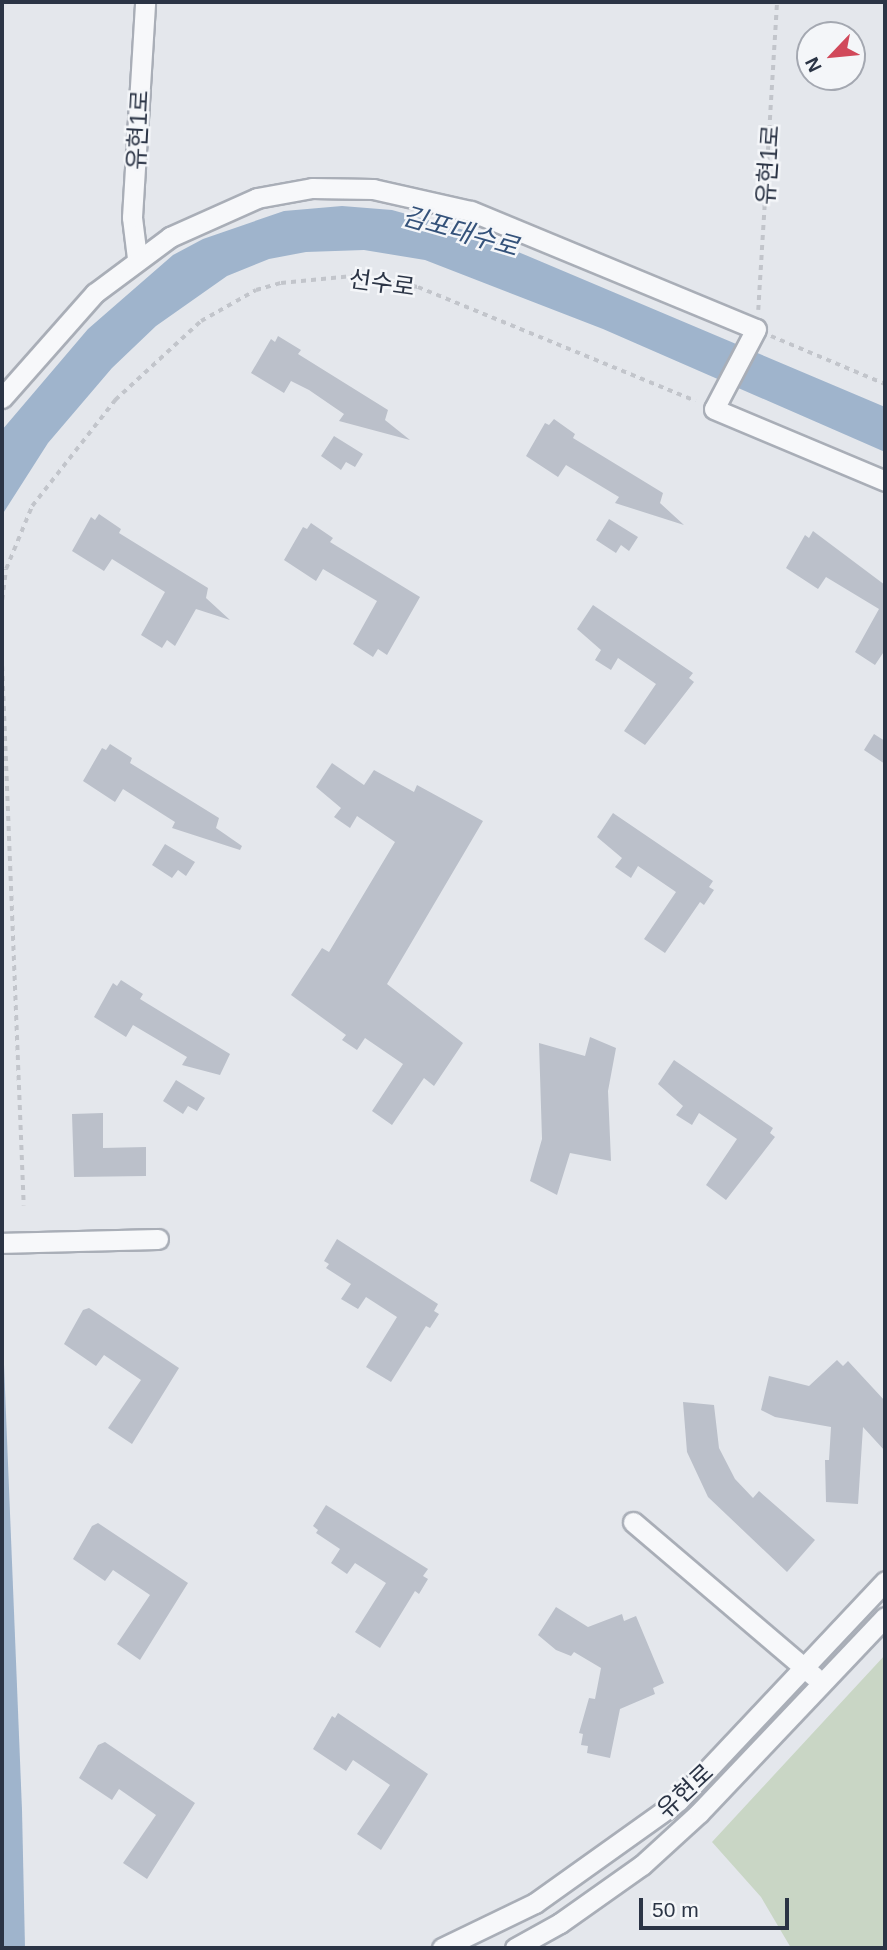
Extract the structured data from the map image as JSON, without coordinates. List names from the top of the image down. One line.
{"streets":{"street":["유현1로","유현로"],"path":["선수로"]},"water":["김포대수로"],"scale_bar":"50 m","north":"bottom left"}
